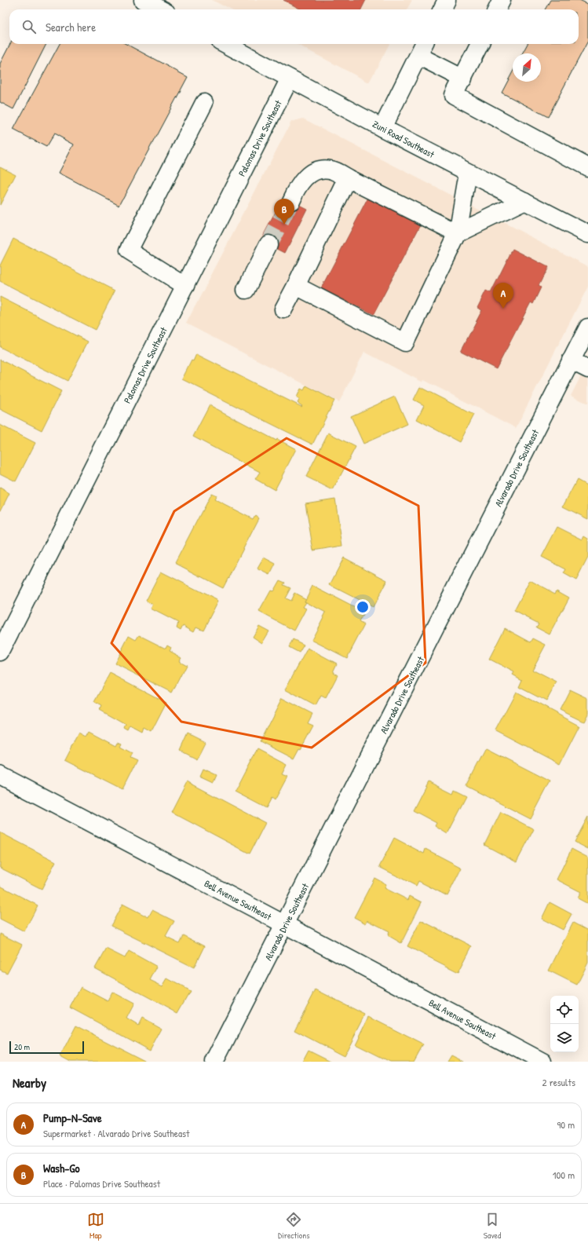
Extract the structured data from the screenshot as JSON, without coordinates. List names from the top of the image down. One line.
{"streets":{"street":["Palomas Drive Southeast","Zuni Road Southeast","Alvarado Drive Southeast","Bell Avenue Southeast"]},"crossings":[["Palomas Drive Southeast","Zuni Road Southeast"],["Alvarado Drive Southeast","Bell Avenue Southeast"]],"scale_bar":"20 m","north":"top right","page":{"search":"Search here","pins":["B","A"],"scale":"20 m","heading":["Nearby","2 results"],"list":[{"mark":"A","name":"Pump-N-Save","note":"Supermarket · Alvarado Drive Southeast","value":"90 m"},{"mark":"B","name":"Wash-Go","note":"Place · Palomas Drive Southeast","value":"100 m"}],"nav":["Map","Directions","Saved"]}}
